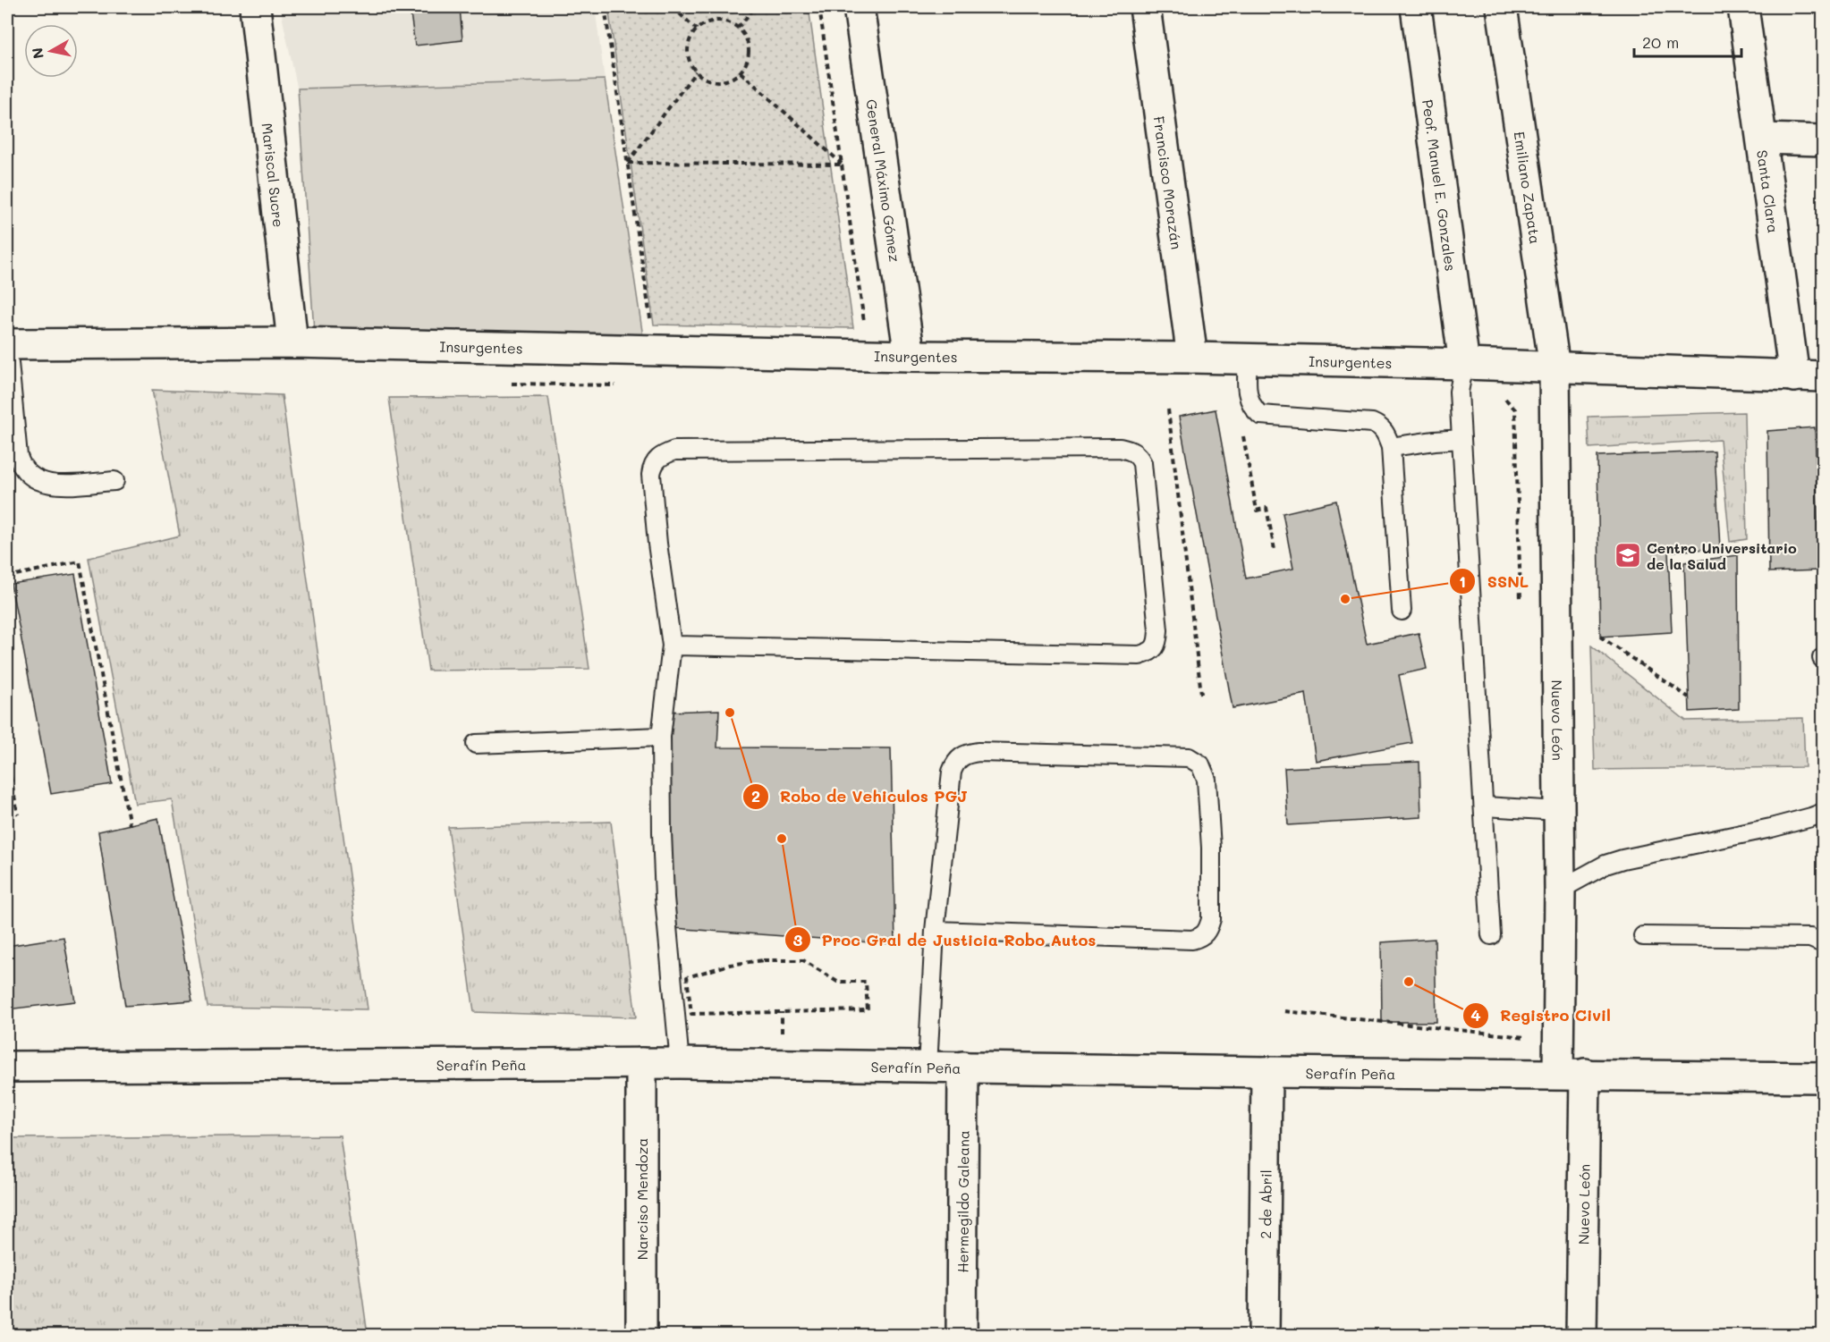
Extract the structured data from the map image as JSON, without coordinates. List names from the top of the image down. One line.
{"streets":{"street":["Mariscal Sucre","General Máximo Gómez","Francisco Morazán","Peof. Manuel E. Gonzales","Emiliano Zapata","Santa Clara","Insurgentes","Nuevo León","Serafín Peña","Narciso Mendoza","Hermegildo Galeana","2 de Abril"]},"crossings":[["Mariscal Sucre","Insurgentes"],["General Máximo Gómez","Insurgentes"],["Francisco Morazán","Insurgentes"],["Peof. Manuel E. Gonzales","Insurgentes"],["Emiliano Zapata","Insurgentes"],["Emiliano Zapata","Nuevo León"],["Santa Clara","Insurgentes"],["Insurgentes","Nuevo León"],["Nuevo León","Serafín Peña"],["Serafín Peña","Narciso Mendoza"],["Serafín Peña","Hermegildo Galeana"],["Serafín Peña","2 de Abril"]],"places":{"school or university":["Centro Universitario de la Salud"],"other":["SSNL","Robo de Vehiculos PGJ","Proc Gral de Justicia Robo Autos","Registro Civil"]},"scale_bar":"20 m","north":"left"}
